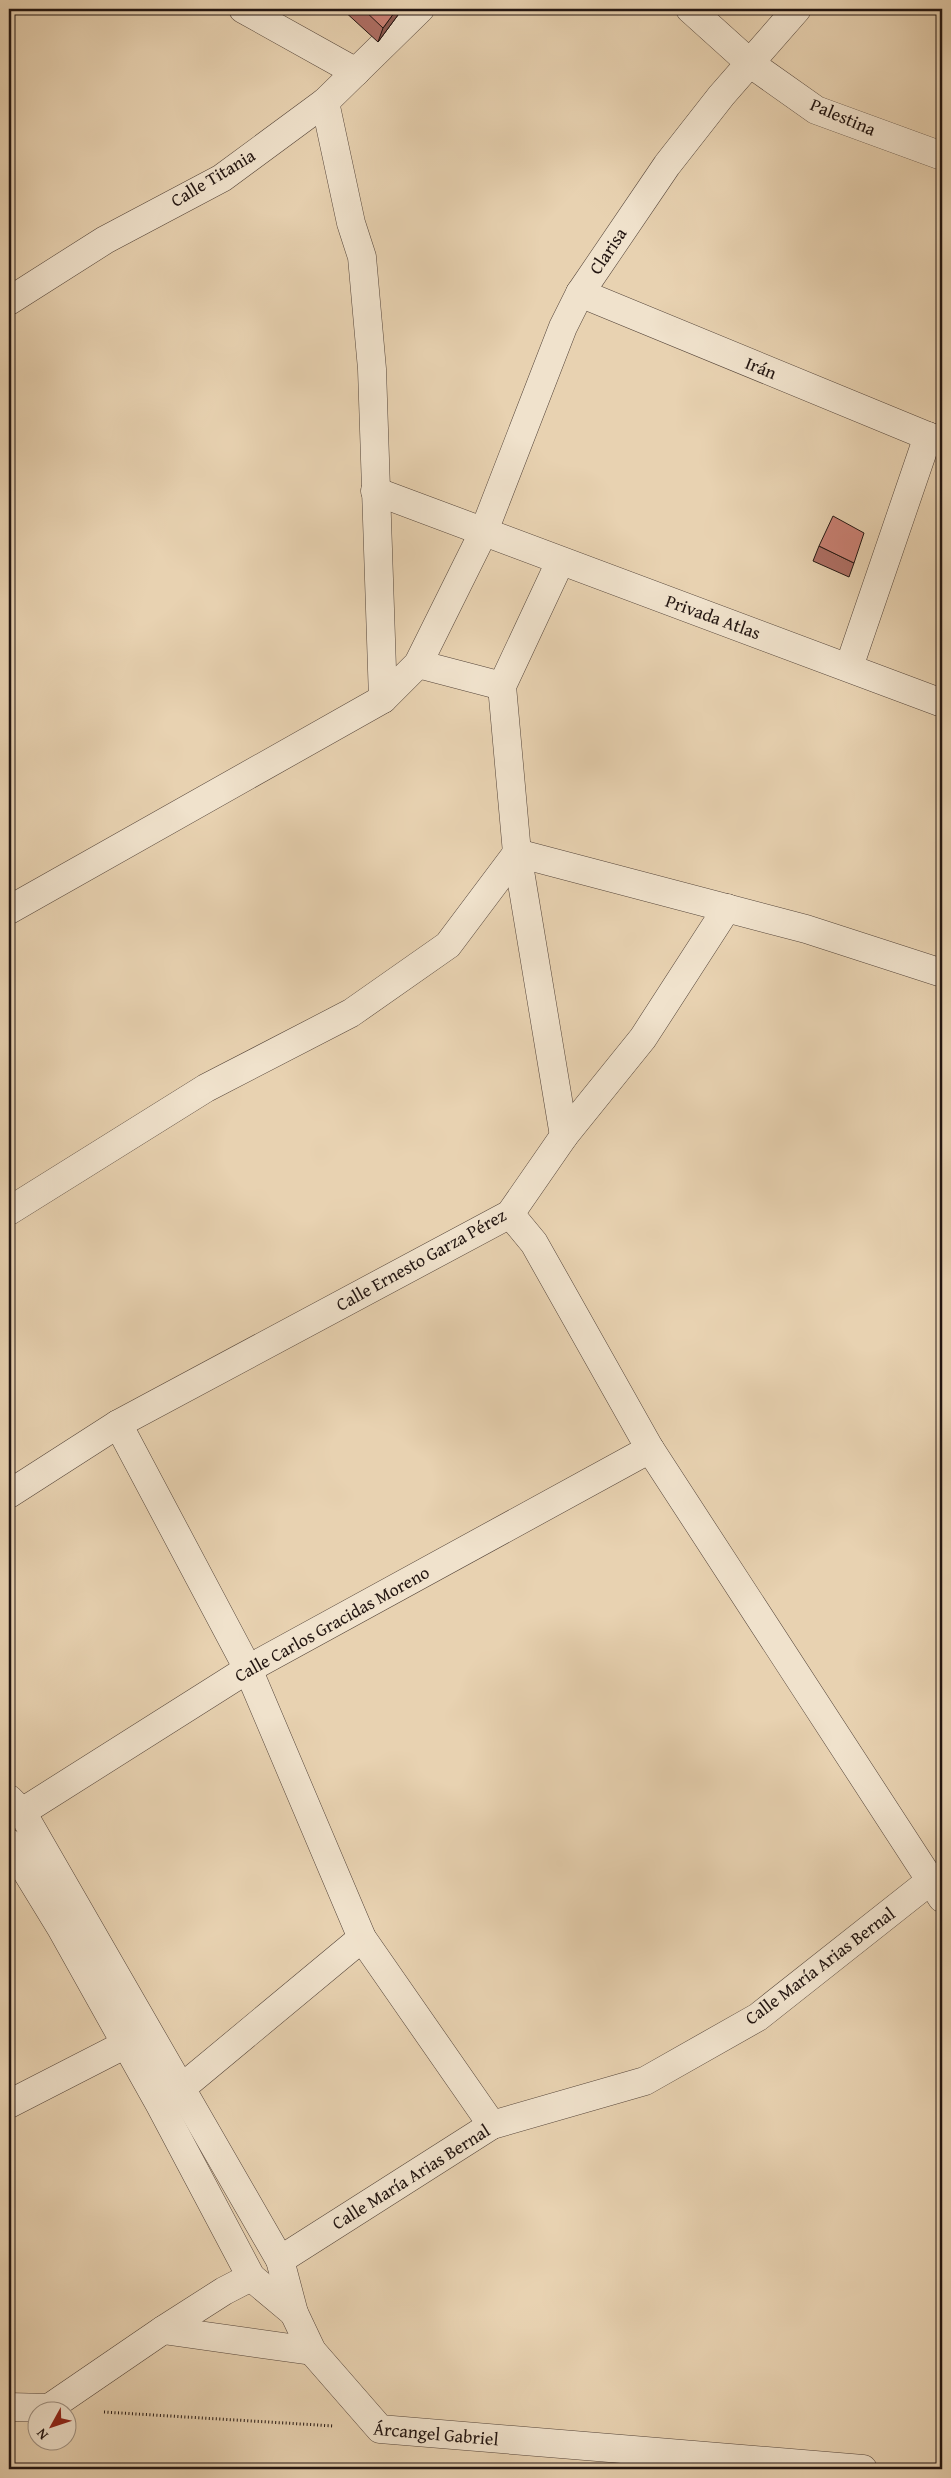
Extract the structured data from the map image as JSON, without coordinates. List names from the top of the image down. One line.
{"streets":{"street":["Palestina","Calle Titania","Clarisa","Irán","Privada Atlas","Calle Ernesto Garza Pérez","Calle Carlos Gracidas Moreno","Calle María Arias Bernal","Árcangel Gabriel"]},"crossings":[["Palestina","Clarisa"],["Clarisa","Irán"],["Clarisa","Privada Atlas"]],"north":"bottom left"}
